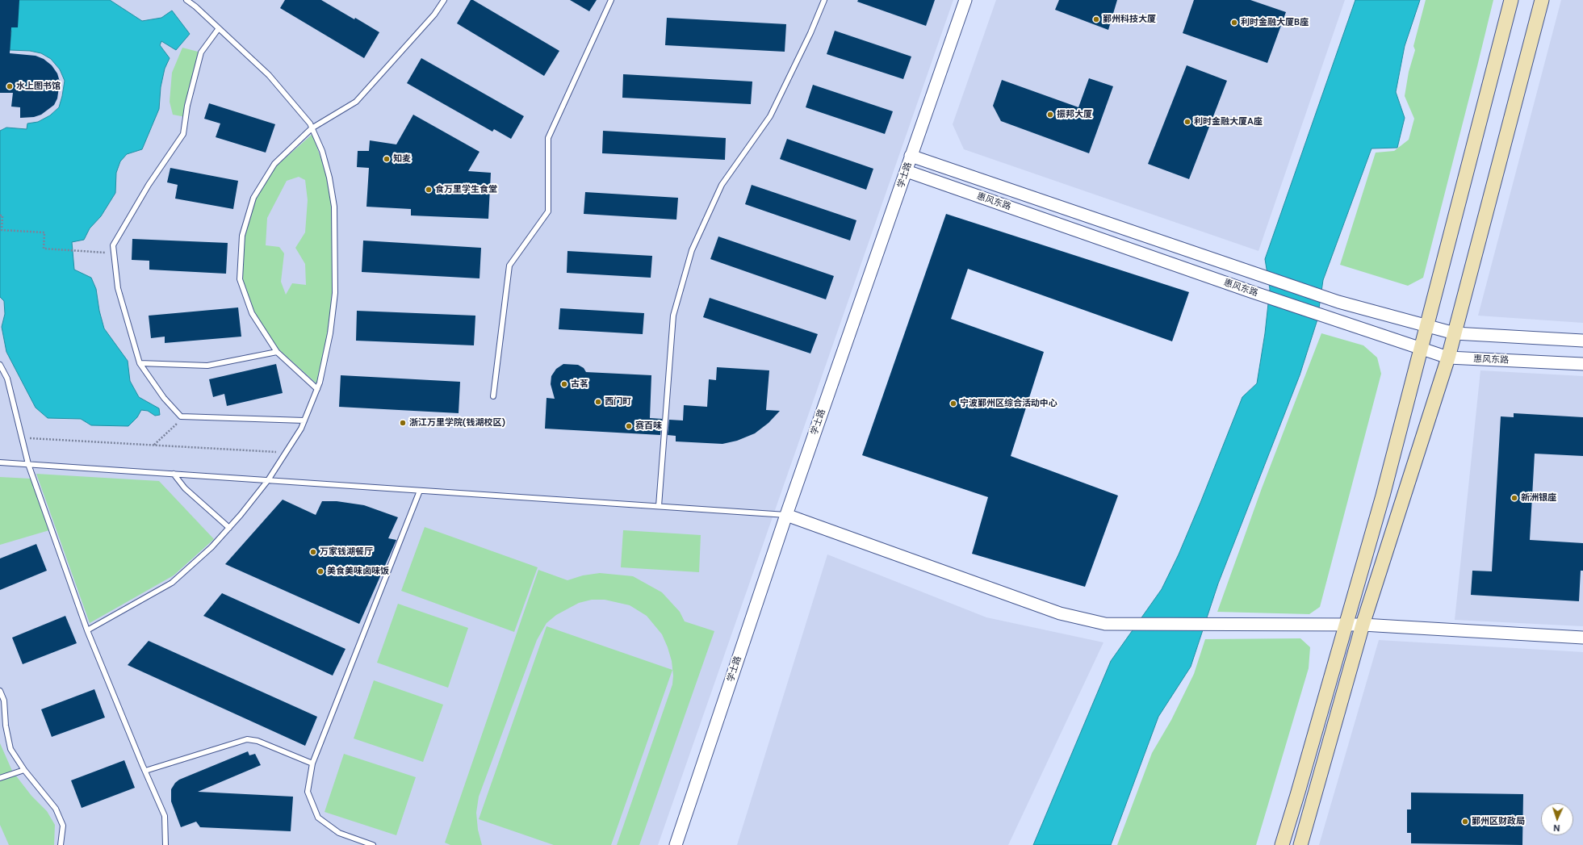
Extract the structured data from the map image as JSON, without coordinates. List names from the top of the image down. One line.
{"streets":{"street":["学士路","惠风东路"]},"crossings":[["学士路","惠风东路"]],"places":["鄞州科技大厦","利时金融大厦B座","水上图书馆","振邦大厦","利时金融大厦A座","知麦","食万里学生食堂","古茗","西门町","宁波鄞州区综合活动中心","浙江万里学院(钱湖校区)","赛百味","新洲银座","万家钱湖餐厅","美食美味卤味饭","鄞州区财政局"],"north":"bottom"}
